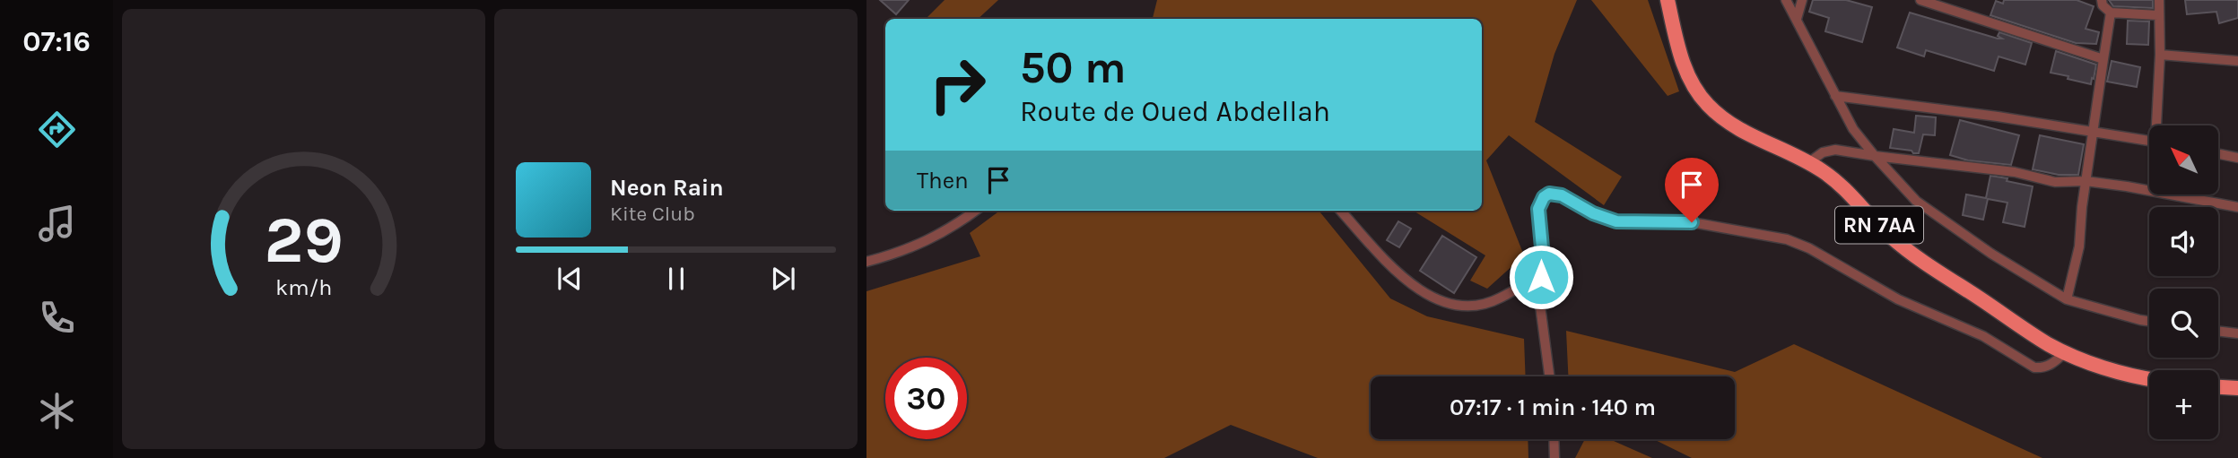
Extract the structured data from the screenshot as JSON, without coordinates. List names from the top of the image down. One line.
{"streets":{"main road":["RN 7AA"]},"north":"top left","page":{"tabs":"07:16","turn":["50 m","Route de Oued Abdellah"],"map_buttons":"+","then":"Then","song":["Neon Rain","Kite Club"],"limit":"30","trip":"07:17 · 1 min · 140 m","gauge":["29","km/h"]}}
